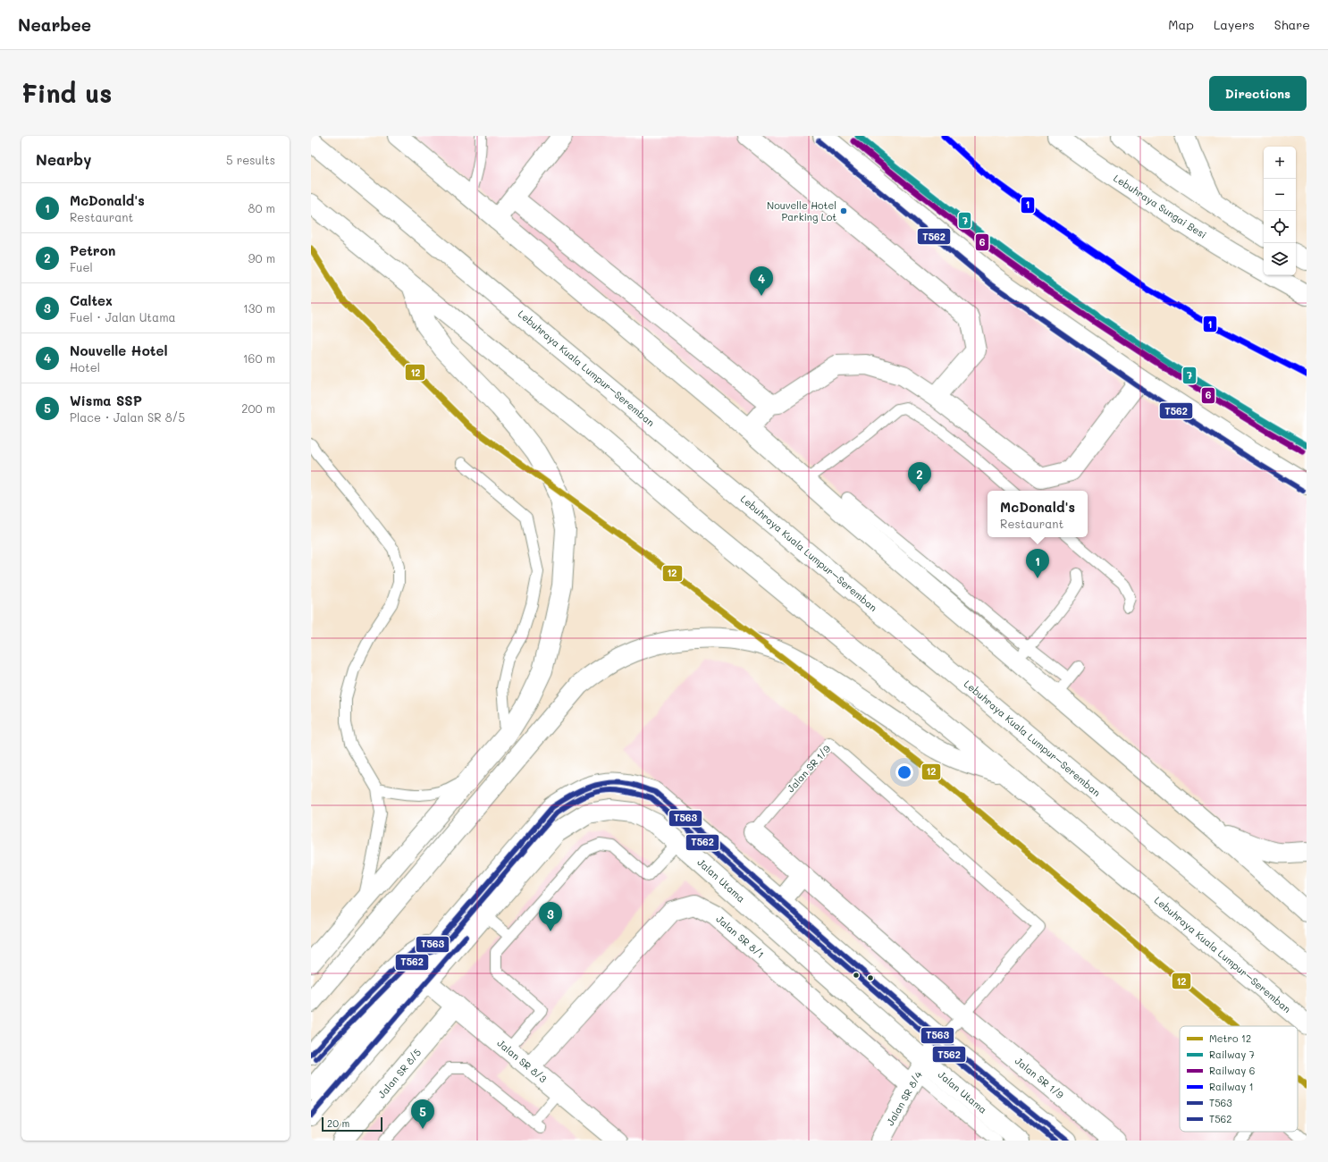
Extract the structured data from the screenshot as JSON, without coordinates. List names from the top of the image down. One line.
{"streets":{"main road":["Lebuhraya Sungai Besi","Lebuhraya Kuala Lumpur–Seremban","Jalan SR 1/9","Jalan Utama","Jalan SR 8/1","Jalan SR 8/3","Jalan SR 8/5","Jalan SR 8/4"]},"crossings":[["Jalan SR 1/9","Jalan SR 8/4"],["Jalan Utama","Jalan SR 8/1"],["Jalan Utama","Jalan SR 8/3"],["Jalan Utama","Jalan SR 8/4"],["Jalan SR 8/1","Jalan SR 8/3"],["Jalan SR 8/1","Jalan SR 8/4"],["Jalan SR 8/3","Jalan SR 8/5"]],"places":["Nouvelle Hotel Parking Lot"],"lines":["rail line 7","rail line 1","rail line 6","transit line T562","metro line 12","transit line T563"],"legend":["Metro 12","Railway 7","Railway 6","Railway 1","T563","T562"],"scale_bar":"20 m","page":{"header":"Nearbee","nav":["Map","Layers","Share"],"buttons":"Directions","title":"Find us","heading":["Nearby","5 results"],"map_buttons":["+","−"],"list":[{"mark":"1","name":"McDonald's","note":"Restaurant","value":"80 m"},{"mark":"2","name":"Petron","note":"Fuel","value":"90 m"},{"mark":"3","name":"Caltex","note":"Fuel · Jalan Utama","value":"130 m"},{"mark":"4","name":"Nouvelle Hotel","note":"Hotel","value":"160 m"},{"mark":"5","name":"Wisma SSP","note":"Place · Jalan SR 8/5","value":"200 m"}],"pins":["4","2","1","3","5"],"popup":["McDonald's","Restaurant"],"scale":"20 m"}}
